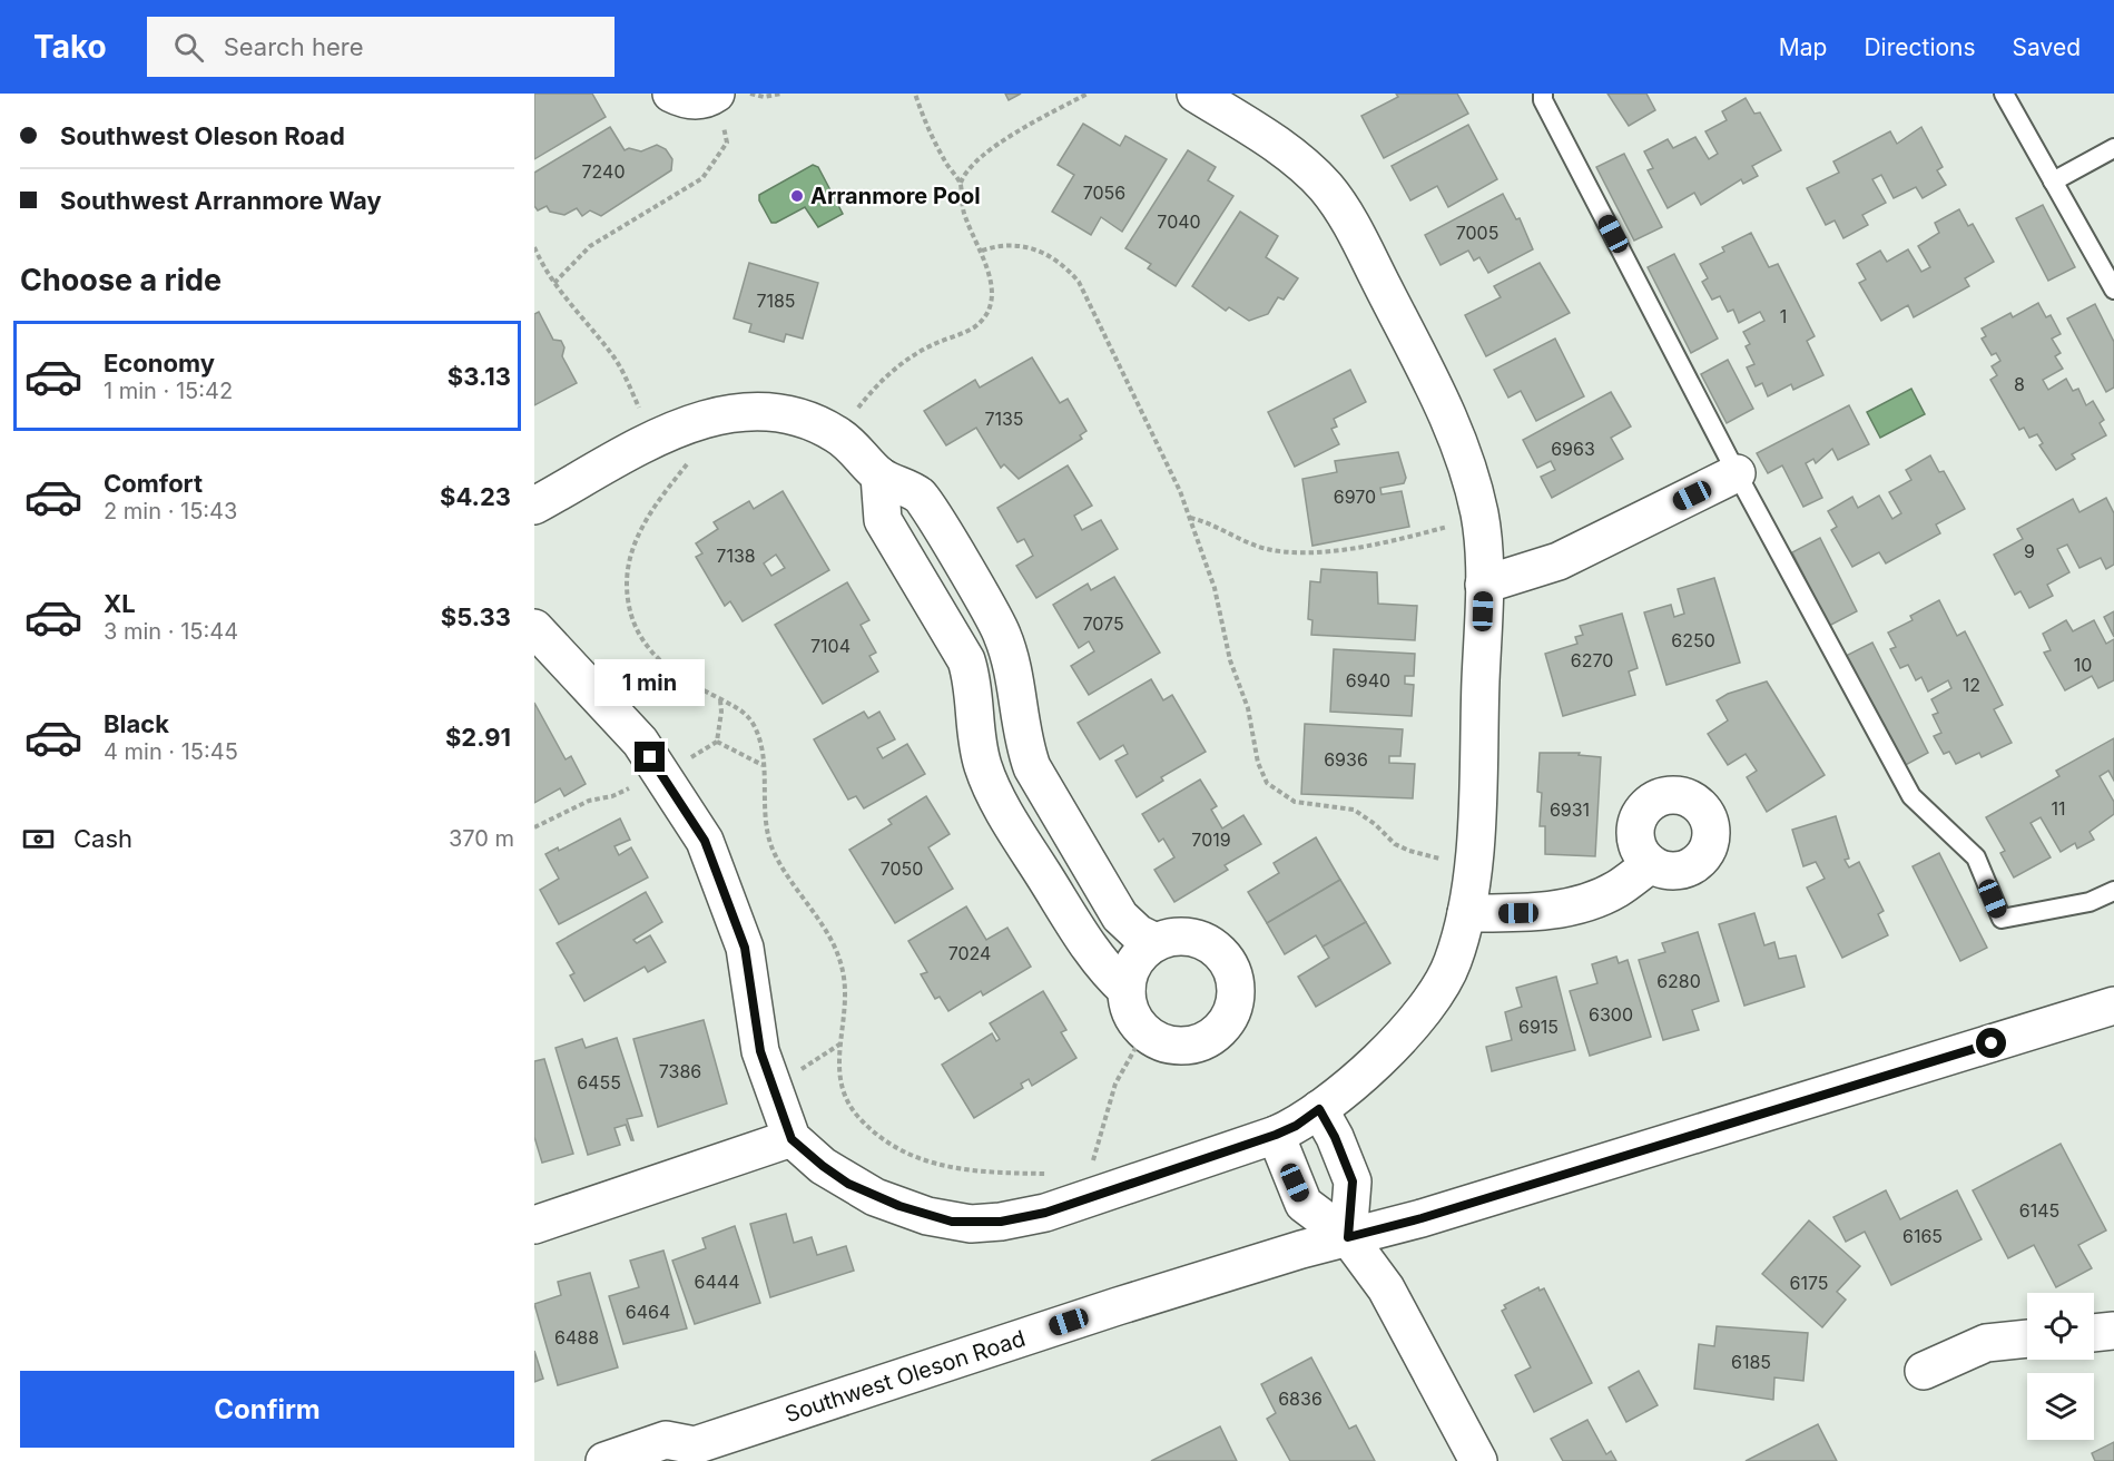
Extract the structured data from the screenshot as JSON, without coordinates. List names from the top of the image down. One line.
{"streets":{"street":["Southwest Oleson Road"]},"places":["Arranmore Pool"],"house_numbers":["7240","7056","7040","7005","7185","1","8","7135","6963","6970","9","7138","7075","6250","7104","6270","10","6940","12","6936","11","6931","7019","7050","7024","6280","6300","6915","7386","6455","6145","6165","6444","6175","6464","6488","6185","6836"],"page":{"header":"Tako","search":"Search here","nav":["Map","Directions","Saved"],"banner":["Southwest Oleson Road","Southwest Arranmore Way"],"heading":"Choose a ride","list":[{"name":"Economy","note":"1 min · 15:42","value":"$3.13"},{"name":"Comfort","note":"2 min · 15:43","value":"$4.23"},{"name":"XL","note":"3 min · 15:44","value":"$5.33"},{"name":"Black","note":"4 min · 15:45","value":"$2.91"}],"bubble":"1 min","pay":["Cash","370 m"],"buttons":"Confirm"}}
